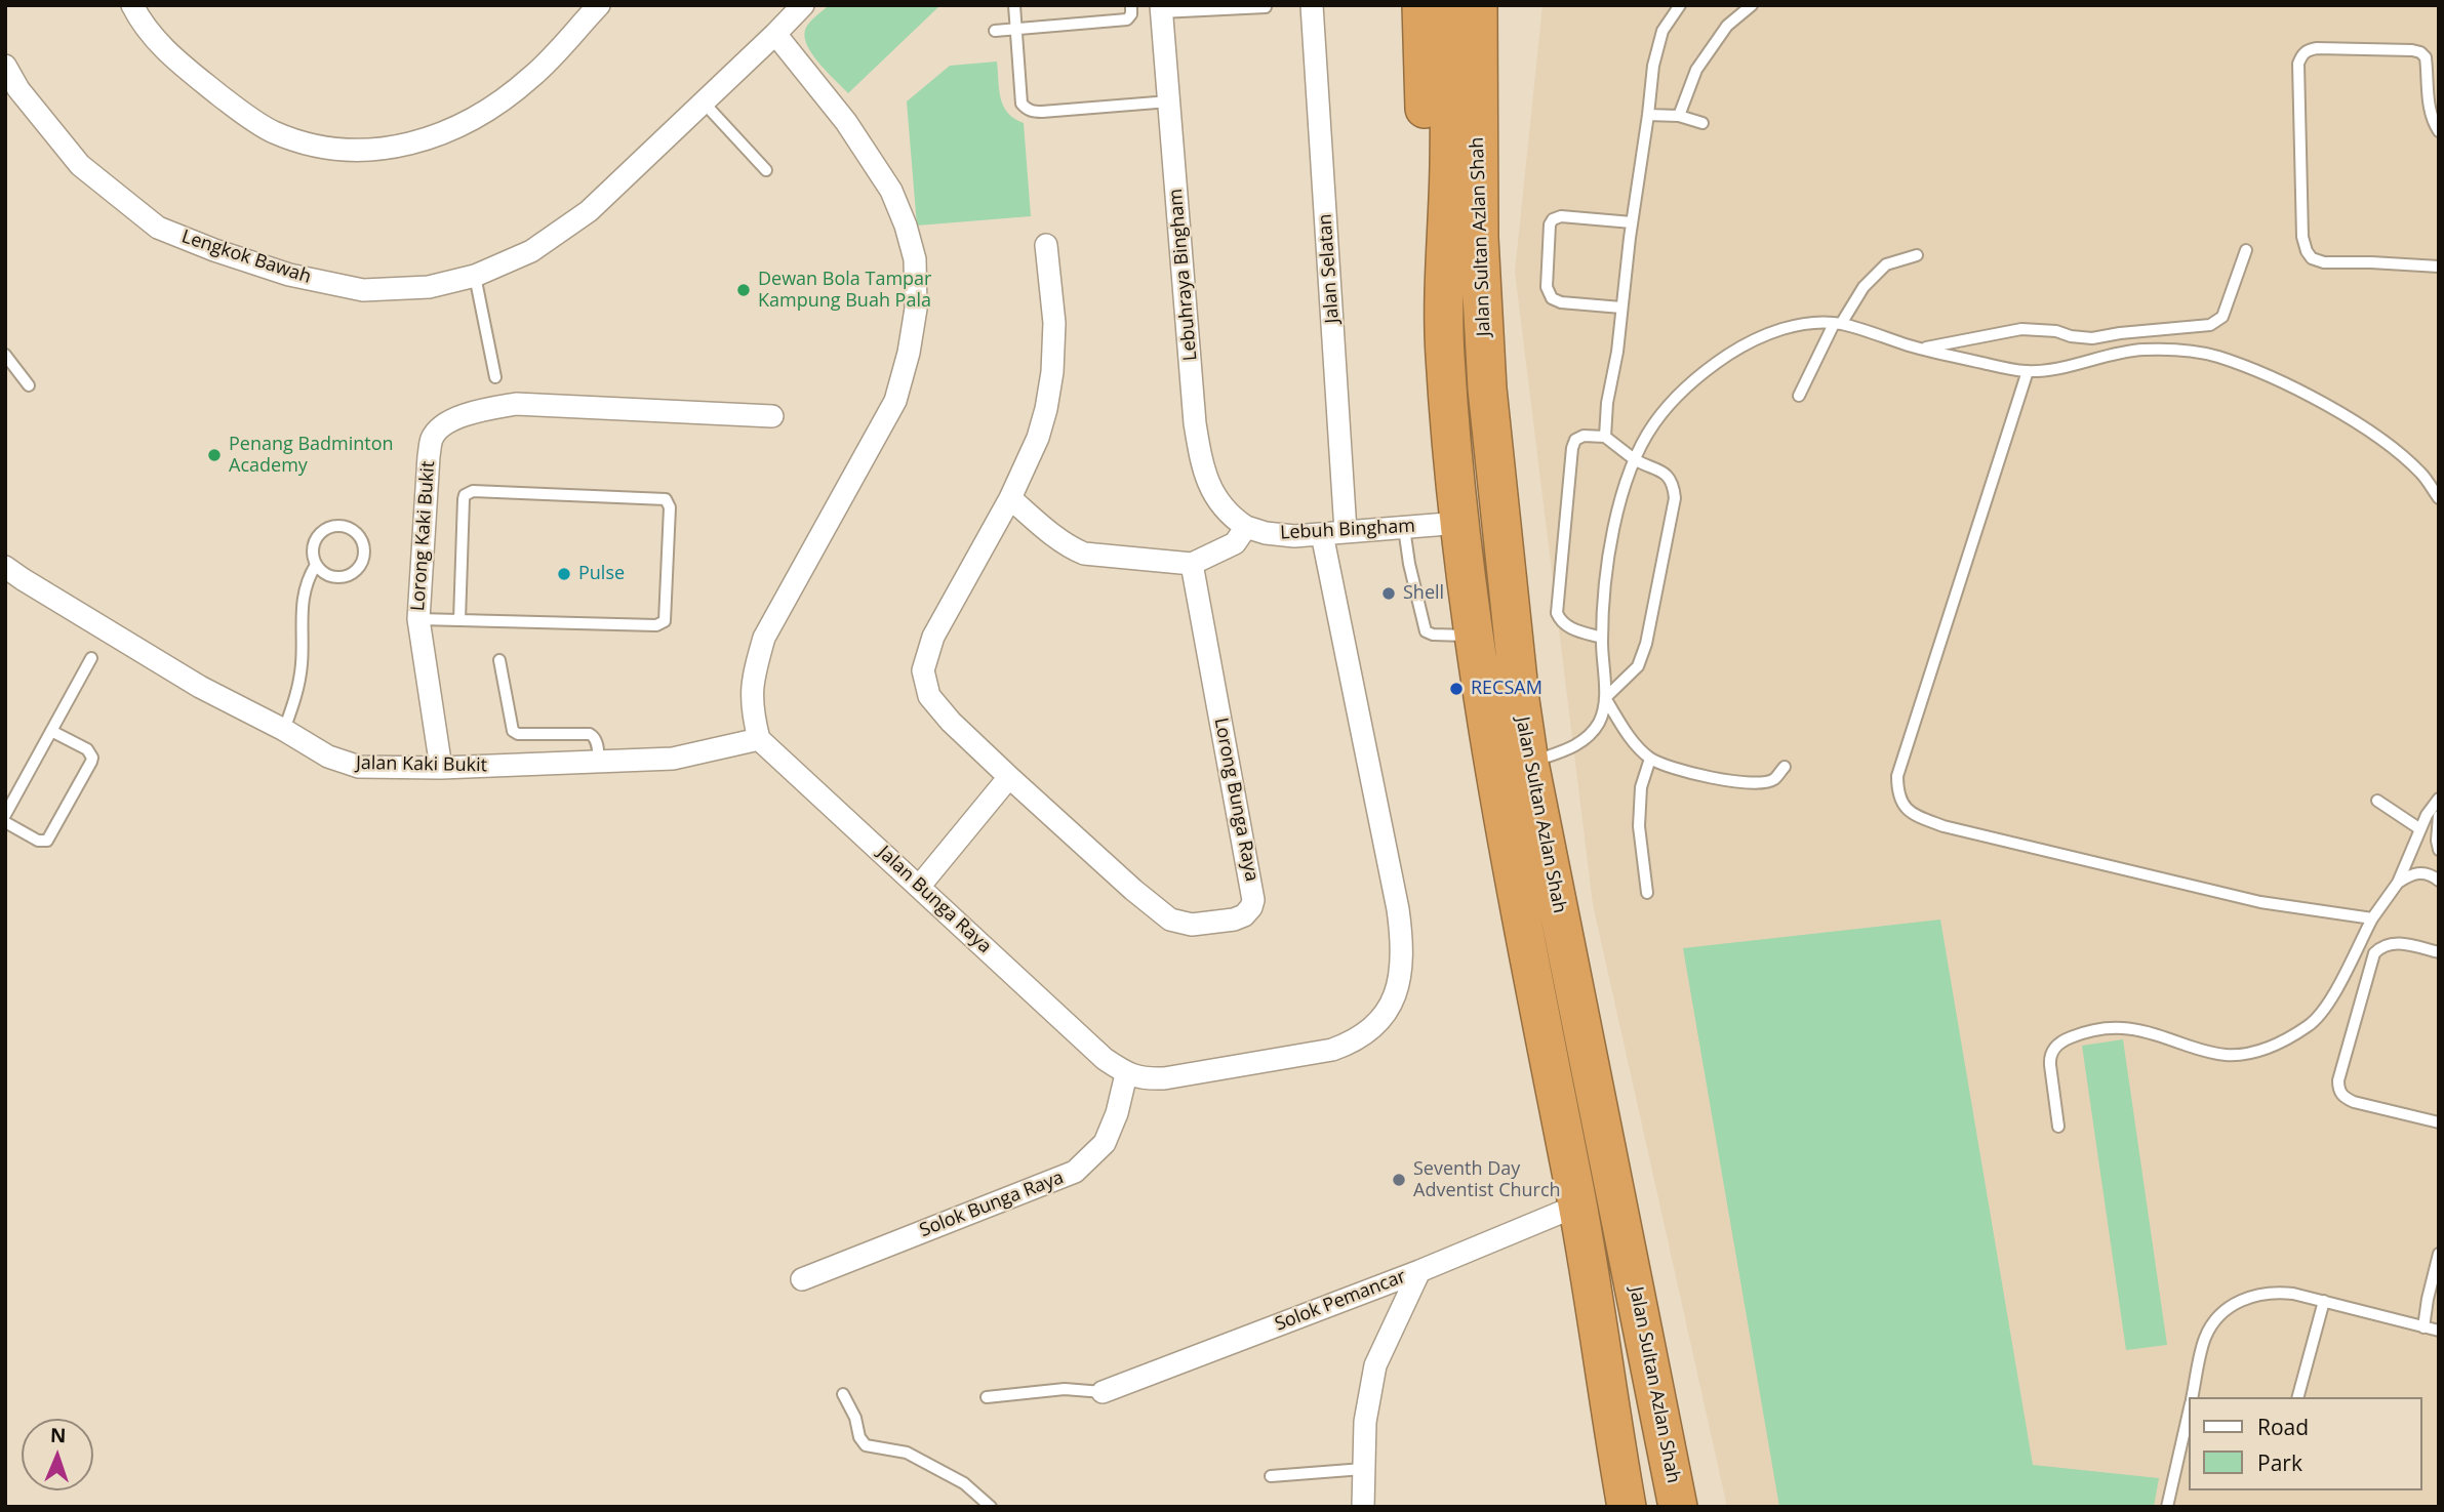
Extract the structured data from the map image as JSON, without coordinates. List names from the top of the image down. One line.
{"streets":{"highway":["Jalan Sultan Azlan Shah"],"street":["Lengkok Bawah","Jalan Selatan","Lebuhraya Bingham","Lebuh Bingham","Lorong Kaki Bukit","Jalan Kaki Bukit","Lorong Bunga Raya","Jalan Bunga Raya","Solok Bunga Raya","Solok Pemancar"]},"crossings":[["Jalan Sultan Azlan Shah","Lebuh Bingham"],["Jalan Sultan Azlan Shah","Solok Pemancar"],["Jalan Selatan","Lebuh Bingham"],["Lebuhraya Bingham","Lebuh Bingham"],["Lorong Kaki Bukit","Jalan Kaki Bukit"],["Jalan Kaki Bukit","Jalan Bunga Raya"],["Jalan Bunga Raya","Solok Bunga Raya"]],"places":["Dewan Bola Tampar Kampung Buah Pala","Penang Badminton Academy","Pulse","Shell","RECSAM","Seventh Day Adventist Church"],"legend":["Road","Park"],"north":"top"}
